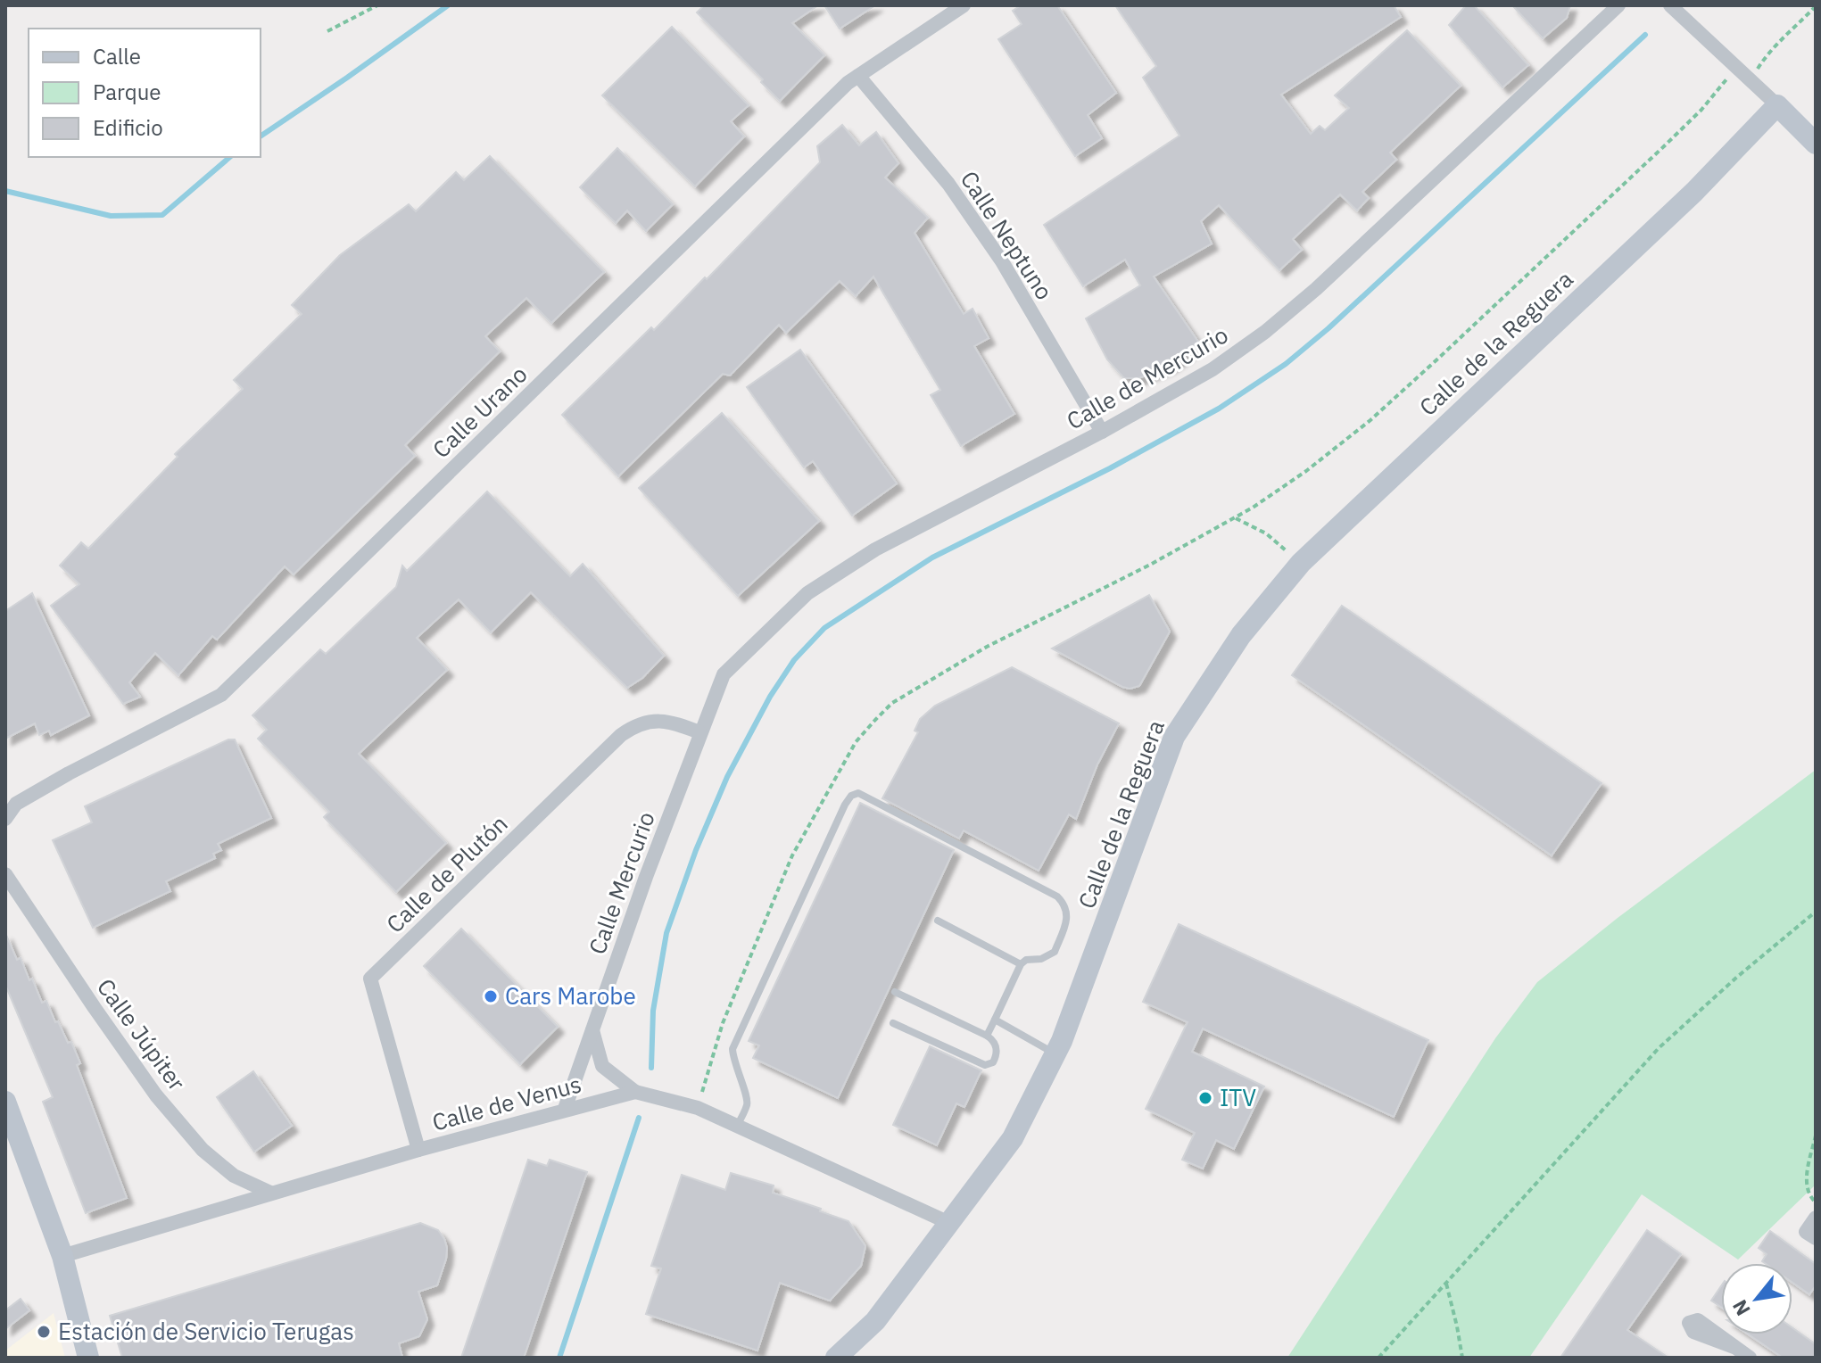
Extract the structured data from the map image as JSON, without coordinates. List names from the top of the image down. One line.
{"streets":{"street":["Calle Neptuno","Calle de la Reguera","Calle de Mercurio","Calle Urano","Calle de Plutón","Calle Mercurio","Calle Júpiter","Calle de Venus"]},"crossings":[["Calle Neptuno","Calle de Mercurio"],["Calle Neptuno","Calle Urano"],["Calle de la Reguera","Calle de Venus"],["Calle de Mercurio","Calle Mercurio"],["Calle de Plutón","Calle Mercurio"],["Calle de Plutón","Calle de Venus"],["Calle Mercurio","Calle de Venus"],["Calle Júpiter","Calle de Venus"]],"places":["Cars Marobe","ITV","Estación de Servicio Terugas"],"legend":["Calle","Parque","Edificio"],"north":"bottom left"}
